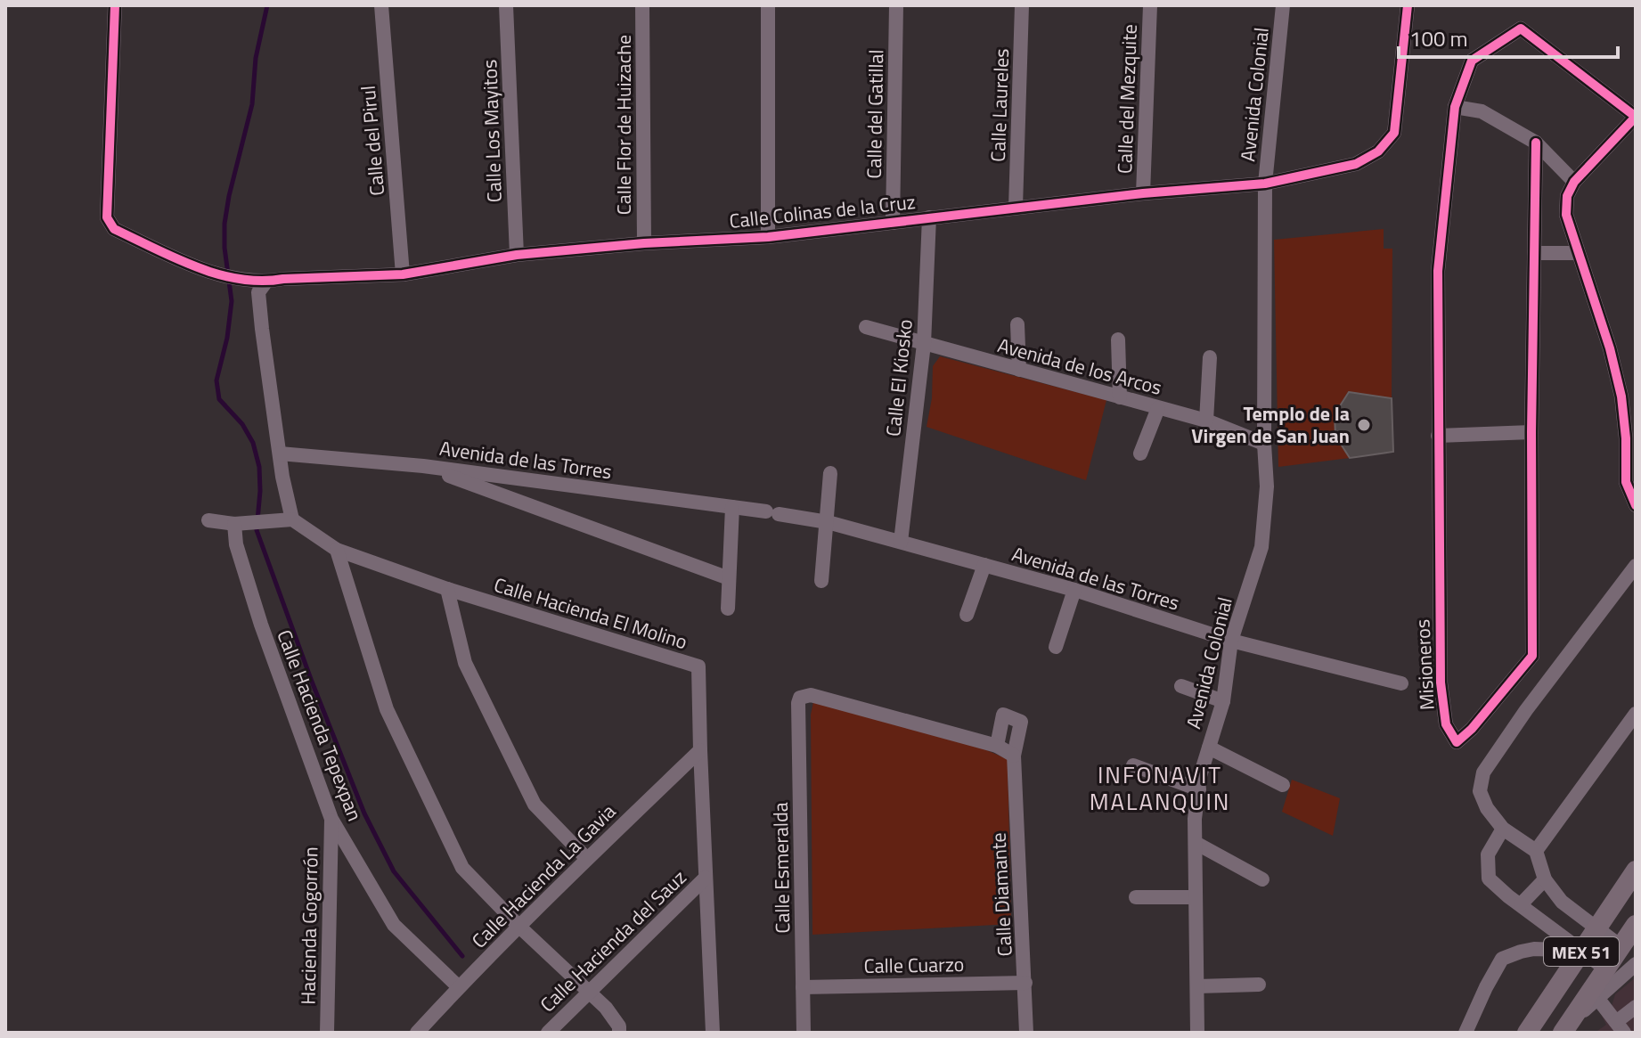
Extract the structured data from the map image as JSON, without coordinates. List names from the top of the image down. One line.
{"streets":{"main road":["MEX 51"],"street":["Avenida Colonial","Calle del Mezquite","Calle Laureles","Calle del Gatillal","Calle Flor de Huizache","Calle Los Mayitos","Calle del Pirul","Calle Colinas de la Cruz","Avenida de los Arcos","Calle El Kiosko","Avenida de las Torres","Calle Hacienda El Molino","Misioneros","Calle Hacienda Tepexpan","Calle Esmeralda","Calle Hacienda La Gavia","Calle Diamante","Hacienda Gogorrón","Calle Hacienda del Sauz","Calle Cuarzo"]},"crossings":[["Avenida Colonial","Calle Colinas de la Cruz"],["Avenida Colonial","Avenida de los Arcos"],["Avenida Colonial","Avenida de las Torres"],["Calle del Mezquite","Calle Colinas de la Cruz"],["Calle Laureles","Calle Colinas de la Cruz"],["Calle del Gatillal","Calle Colinas de la Cruz"],["Calle Flor de Huizache","Calle Colinas de la Cruz"],["Calle Los Mayitos","Calle Colinas de la Cruz"],["Calle del Pirul","Calle Colinas de la Cruz"],["Calle Colinas de la Cruz","Calle El Kiosko"],["Avenida de los Arcos","Calle El Kiosko"],["Calle El Kiosko","Avenida de las Torres"],["Calle Hacienda El Molino","Calle Hacienda La Gavia"],["Calle Hacienda El Molino","Calle Hacienda del Sauz"],["Calle Hacienda Tepexpan","Calle Hacienda La Gavia"],["Calle Hacienda Tepexpan","Hacienda Gogorrón"],["Calle Esmeralda","Calle Diamante"],["Calle Esmeralda","Calle Cuarzo"],["Calle Diamante","Calle Cuarzo"]],"districts":["INFONAVIT MALANQUIN"],"places":["Templo de la Virgen de San Juan"],"scale_bar":"100 m"}
